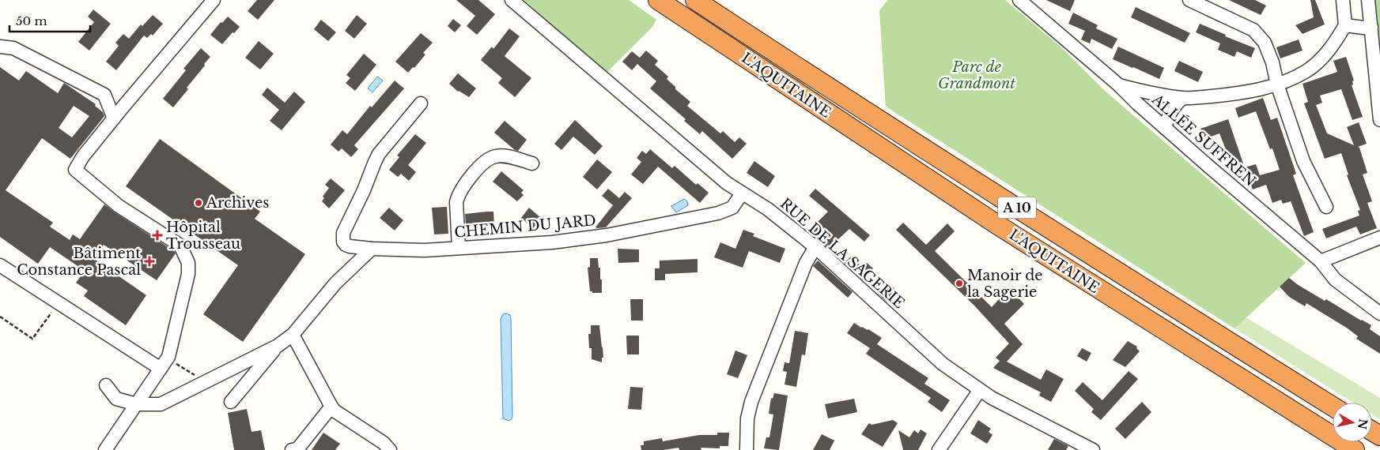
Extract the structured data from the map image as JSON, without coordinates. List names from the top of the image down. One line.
{"streets":{"highway":["L'AQUITAINE","A 10"],"street":["ALLÉE SUFFREN","CHEMIN DU JARD","RUE DE LA SAGERIE"]},"crossings":[["CHEMIN DU JARD","RUE DE LA SAGERIE"]],"parks":["Parc de Grandmont"],"places":{"other":["Archives","Manoir de la Sagerie"],"health":["Hôpital Trousseau","Bâtiment Constance Pascal"]},"scale_bar":"50 m","north":"right"}
